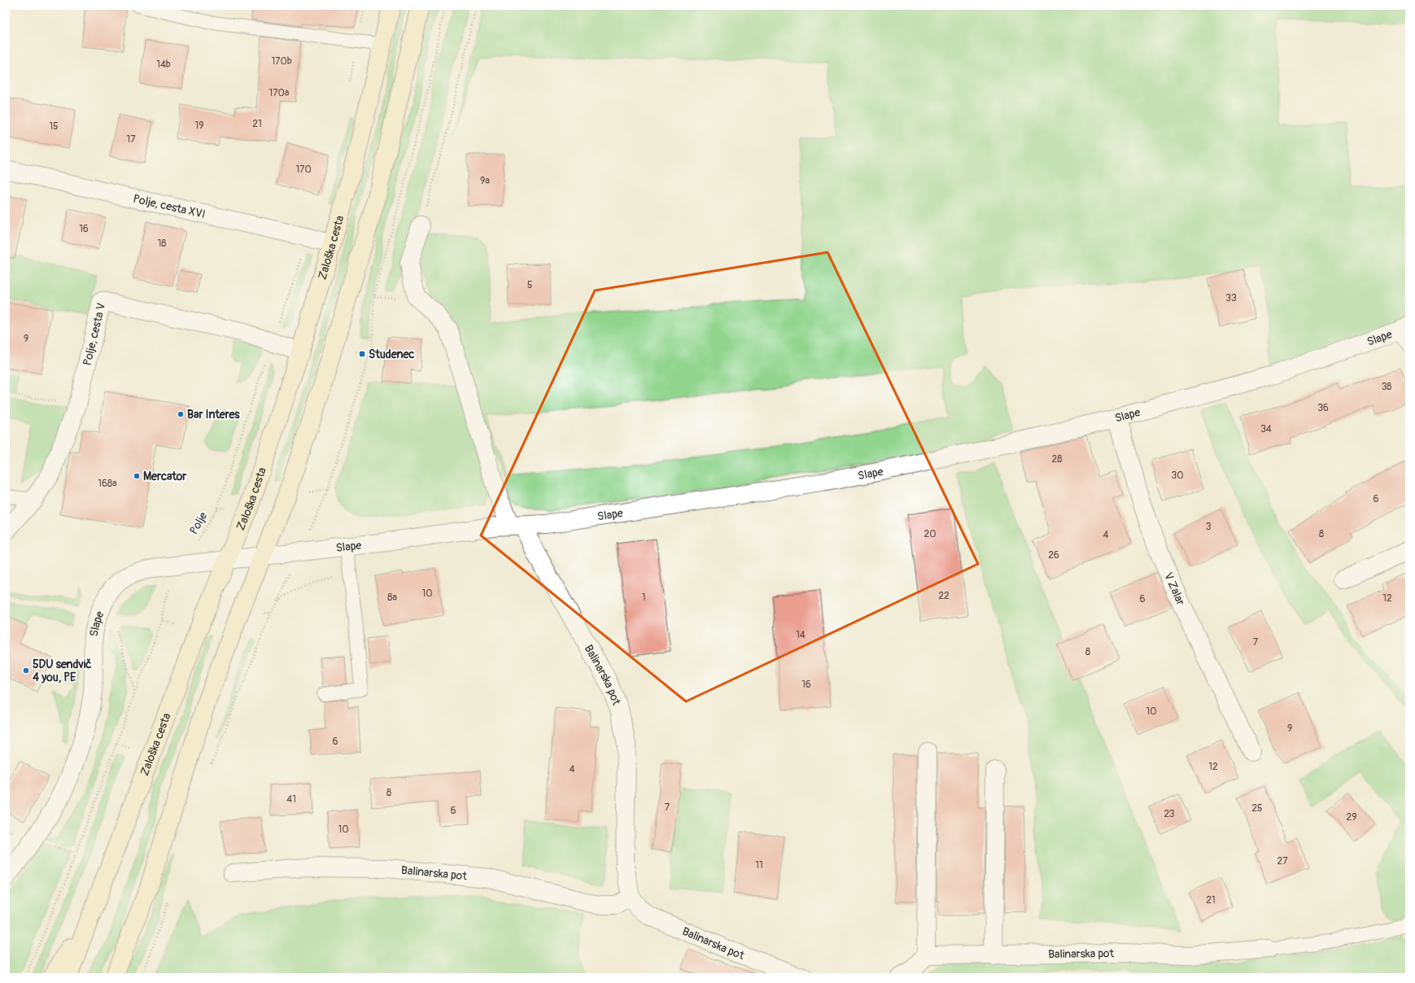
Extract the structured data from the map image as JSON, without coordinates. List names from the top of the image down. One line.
{"streets":{"main road":["Zaloška cesta"],"street":["Polje, cesta XVI","Polje, cesta V","Slape","V Zalar","Balinarska pot"],"path":["Polje"]},"crossings":[["Polje, cesta XVI","Zaloška cesta"],["Zaloška cesta","Polje, cesta V"],["Zaloška cesta","Slape"],["Slape","V Zalar"],["Slape","Balinarska pot"]],"places":{"transit":["Studenec"],"other":["Bar Interes","Mercator","5DU sendvič 4 you, PE"]},"house_numbers":["170b","14b","170a","21","19","15","17","170","9a","16","18","5","33","9","38","36","34","28","30","168a","6","3","20","8","4","26","10","22","8a","1","12","6","14","7","8","16","10","9","6","12","4","8","41","7","25","6","23","29","10","27","11","21"]}
